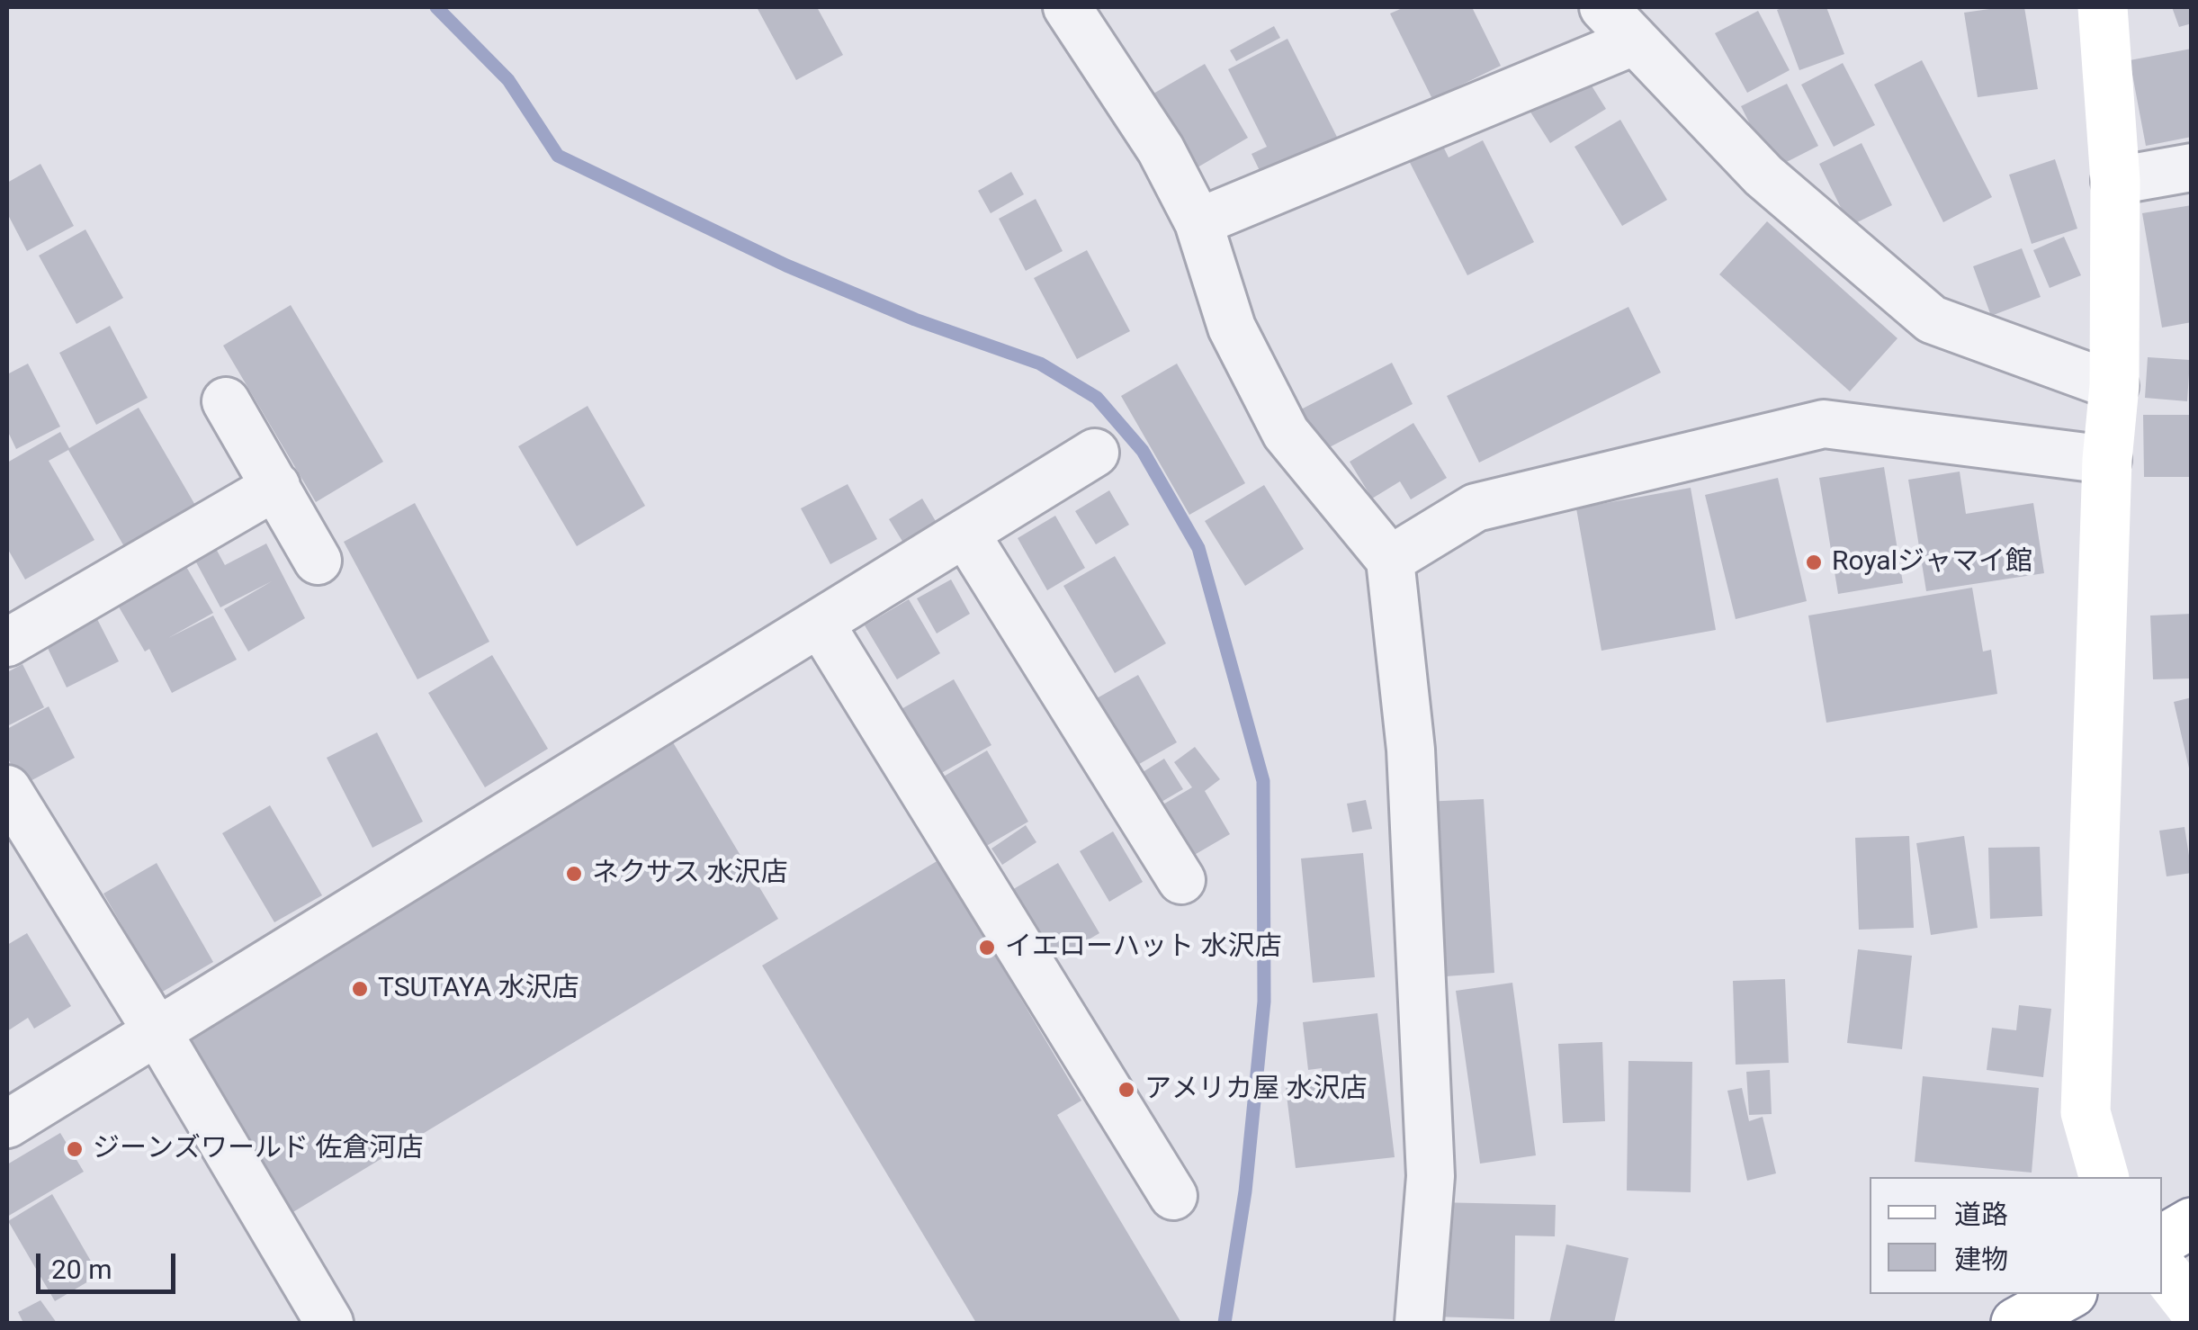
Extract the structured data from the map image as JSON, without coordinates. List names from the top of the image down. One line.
{"places":["Royalジャマイ館","ネクサス 水沢店","イエローハット 水沢店","TSUTAYA 水沢店","アメリカ屋 水沢店","ジーンズワールド 佐倉河店"],"legend":["道路","建物"],"scale_bar":"20 m"}
